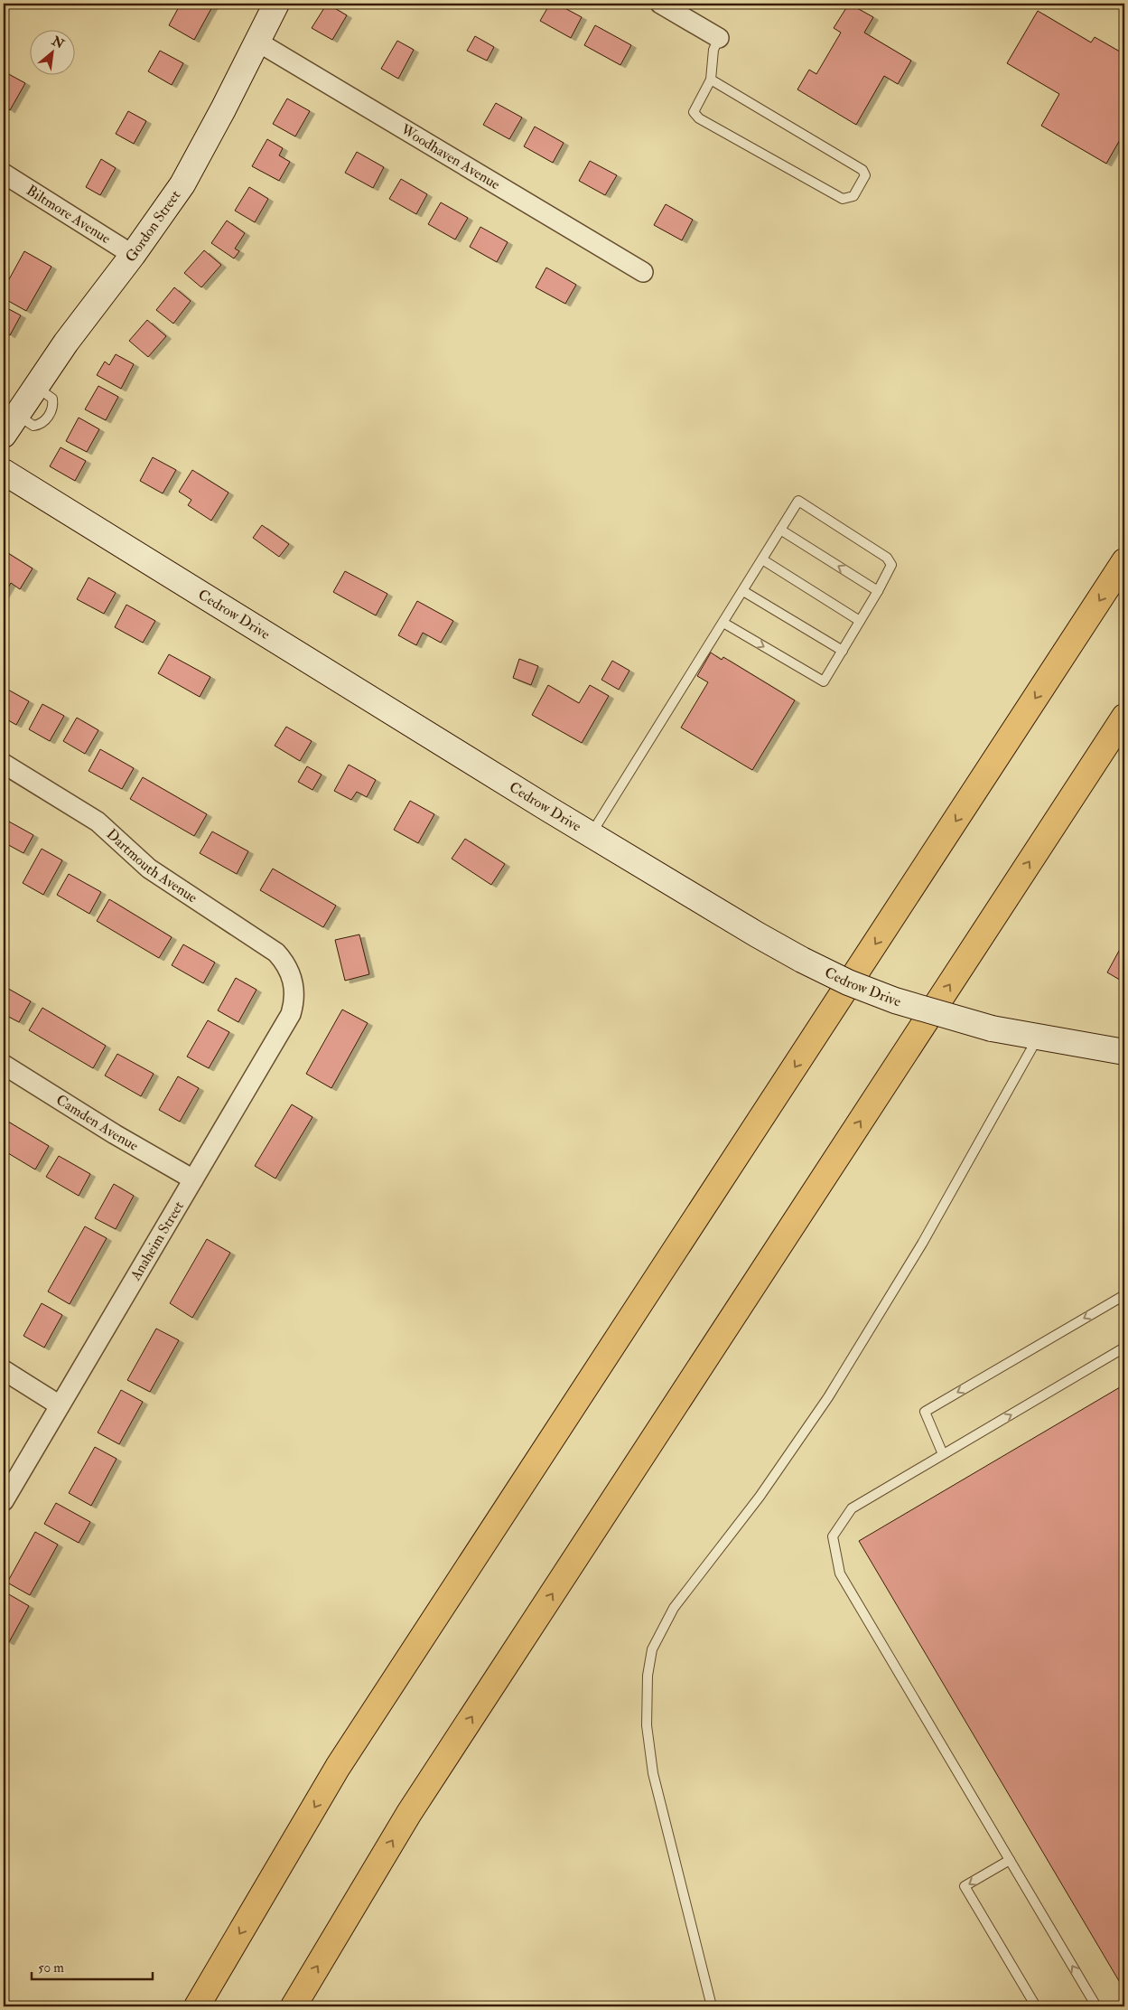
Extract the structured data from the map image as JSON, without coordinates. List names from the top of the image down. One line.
{"streets":{"street":["Woodhaven Avenue","Biltmore Avenue","Gordon Street","Cedrow Drive","Dartmouth Avenue","Camden Avenue","Anaheim Street"]},"crossings":[["Woodhaven Avenue","Gordon Street"],["Biltmore Avenue","Gordon Street"],["Dartmouth Avenue","Anaheim Street"],["Camden Avenue","Anaheim Street"]],"scale_bar":"50 m","north":"top right"}
